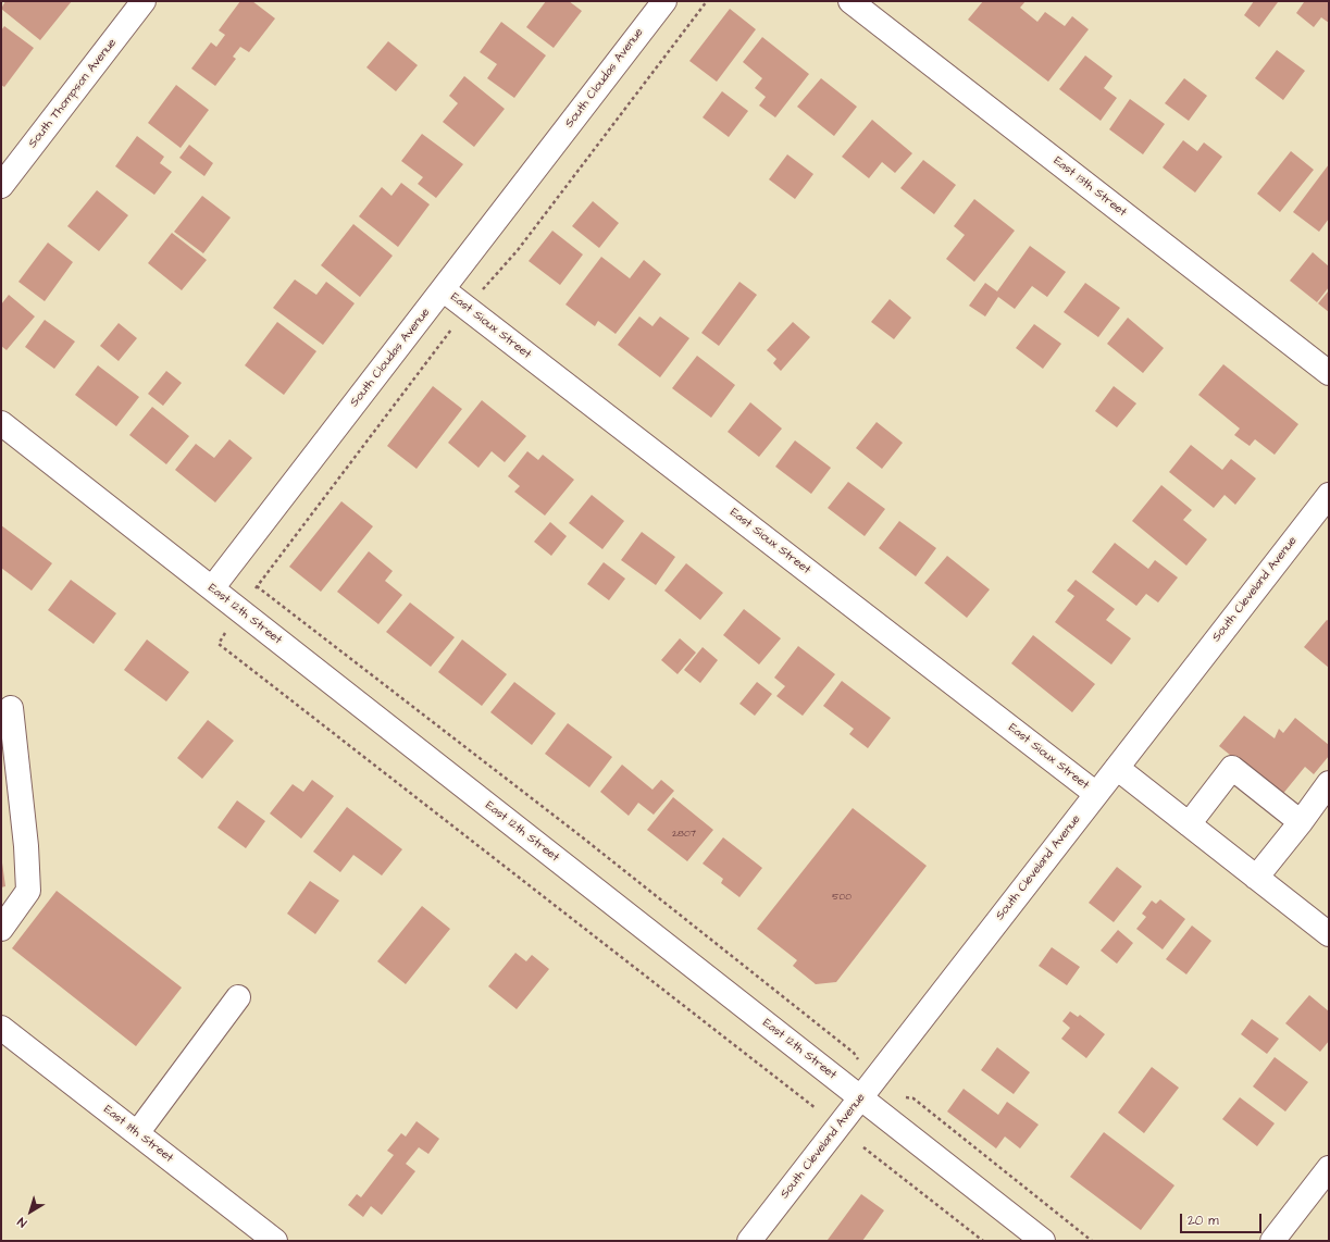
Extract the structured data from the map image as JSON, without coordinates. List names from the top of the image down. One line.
{"streets":{"street":["South Cloudas Avenue","South Thompson Avenue","East 13th Street","East Sioux Street","South Cleveland Avenue","East 12th Street","East 11th Street"]},"crossings":[["South Cloudas Avenue","East Sioux Street"],["South Cloudas Avenue","East 12th Street"],["East Sioux Street","South Cleveland Avenue"],["South Cleveland Avenue","East 12th Street"]],"house_numbers":["2807","500"],"scale_bar":"20 m","north":"bottom left"}
